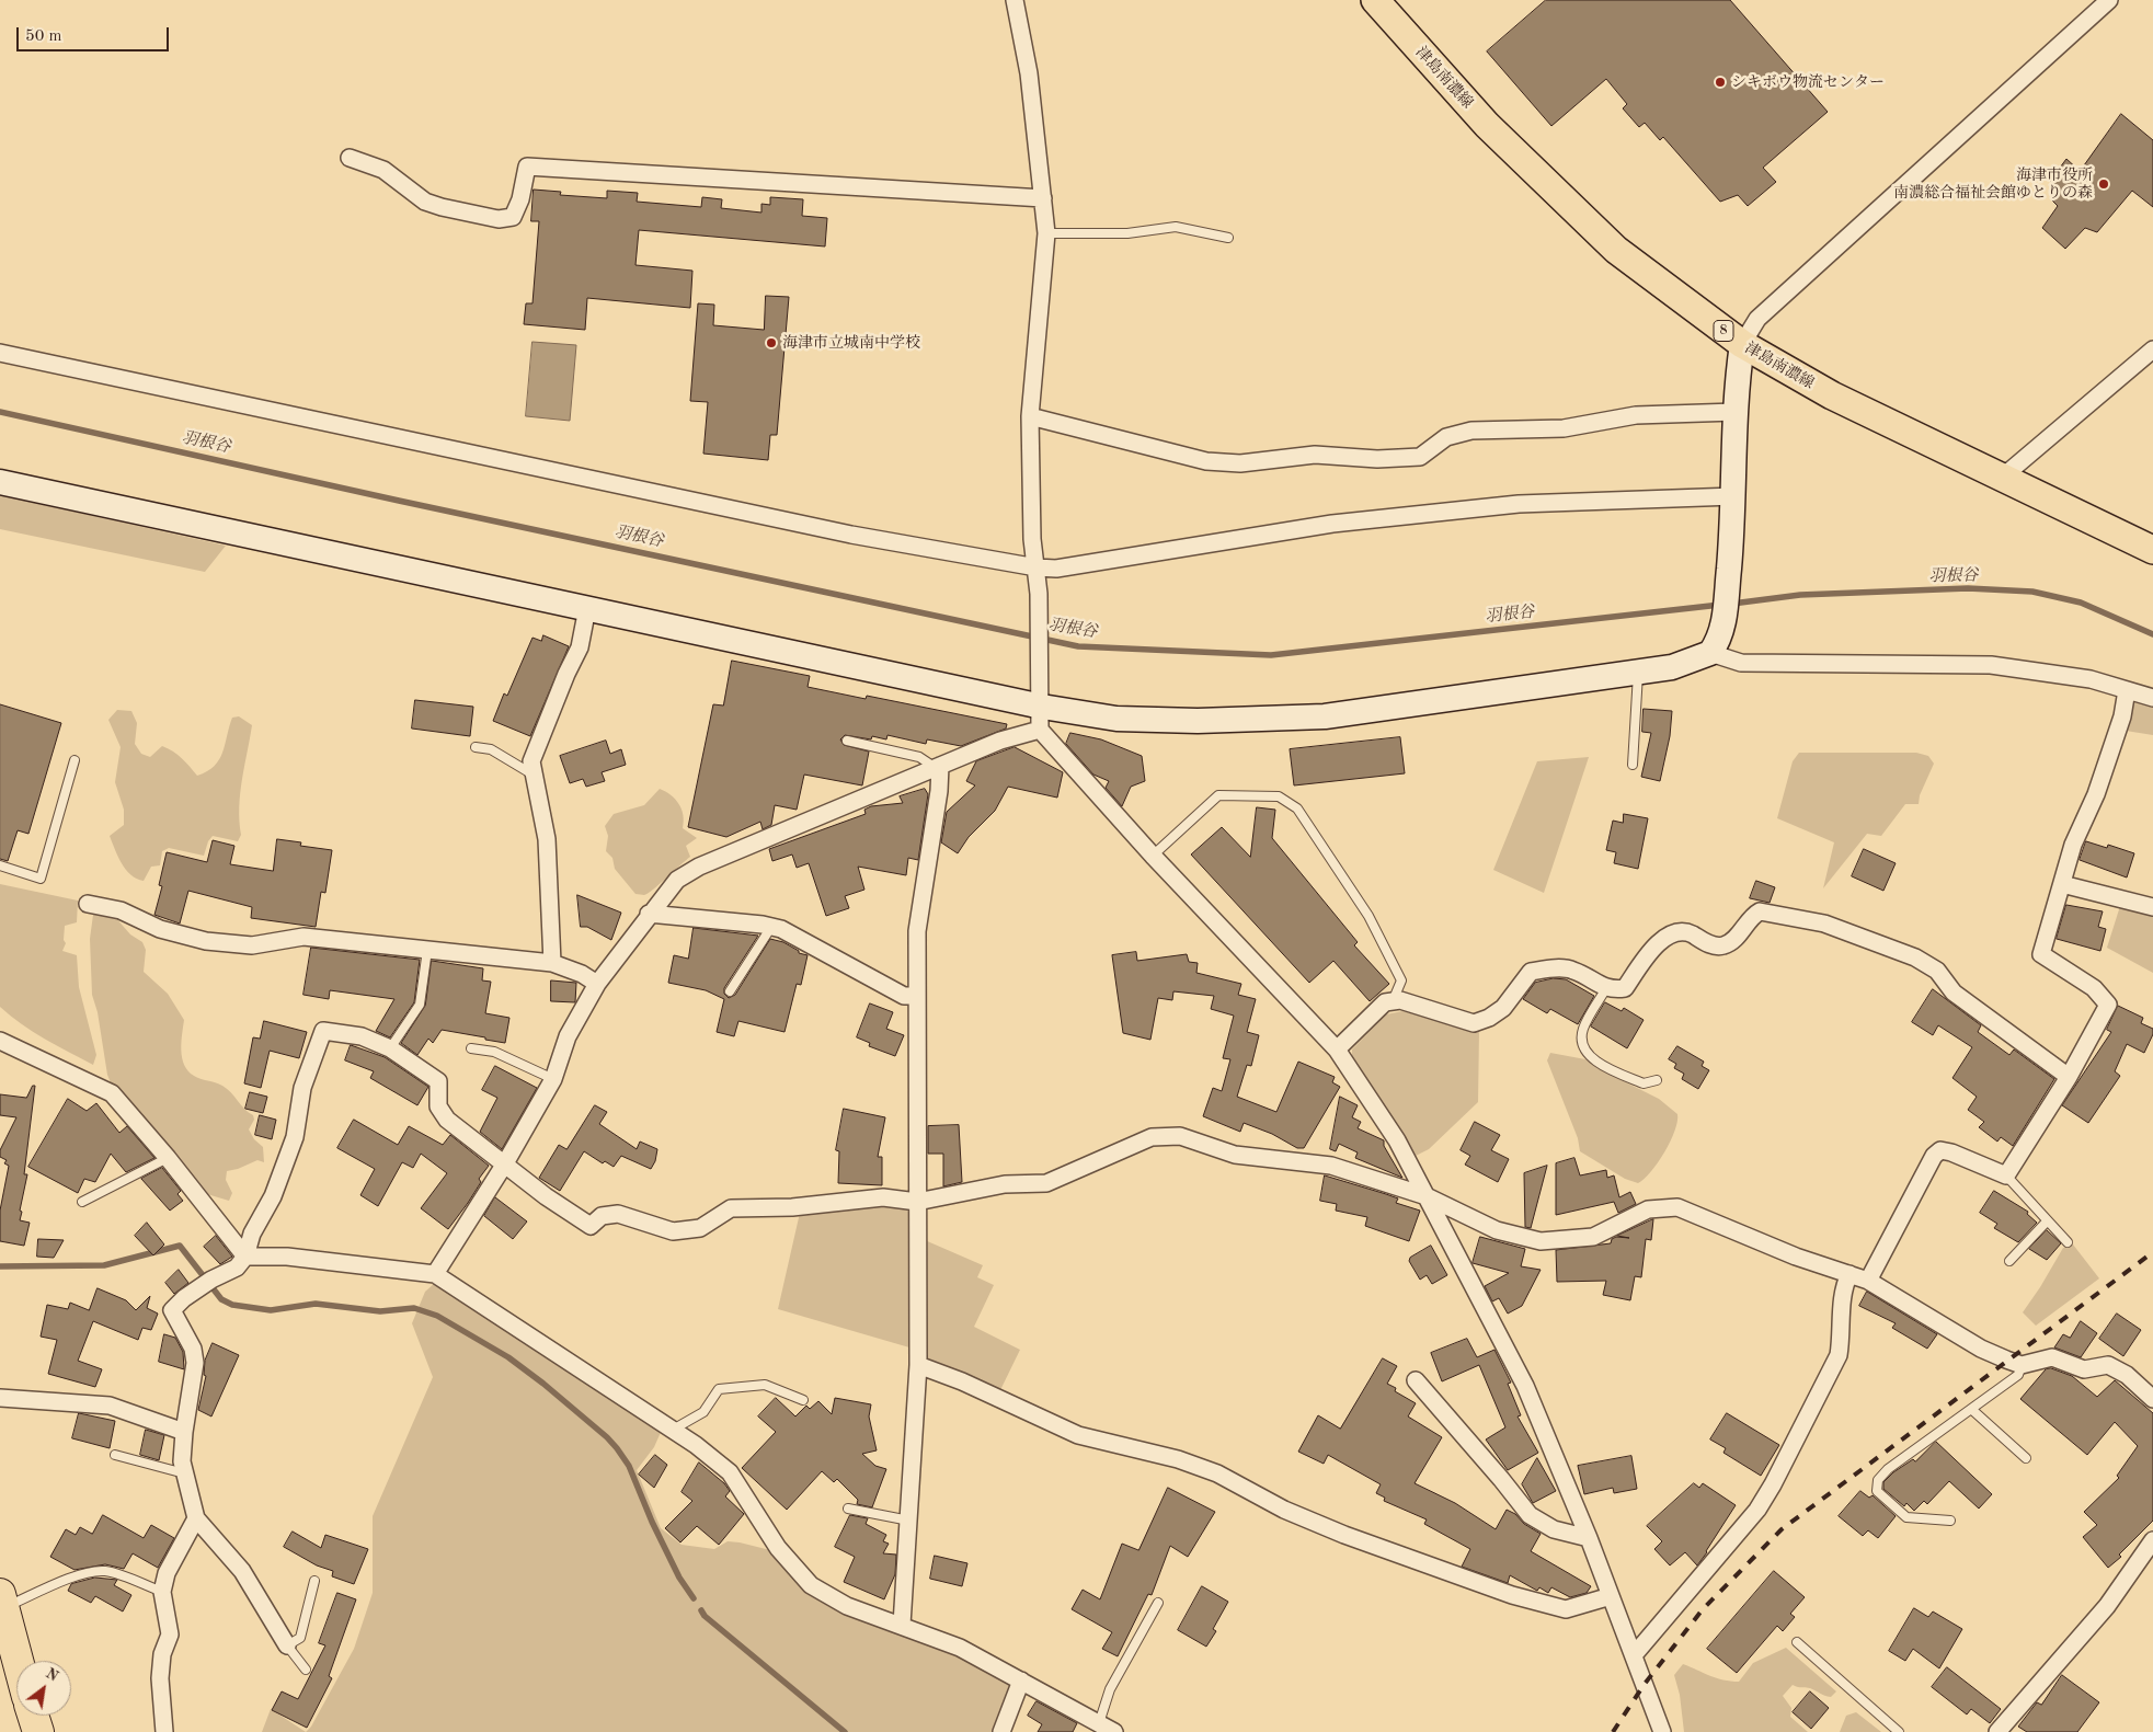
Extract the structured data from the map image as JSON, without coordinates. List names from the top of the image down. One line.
{"streets":{"main road":["津島南濃線","8"]},"water":["羽根谷"],"places":["シキボウ物流センター","海津市役所 南濃総合福祉会館ゆとりの森","海津市立城南中学校"],"scale_bar":"50 m","north":"top right"}
